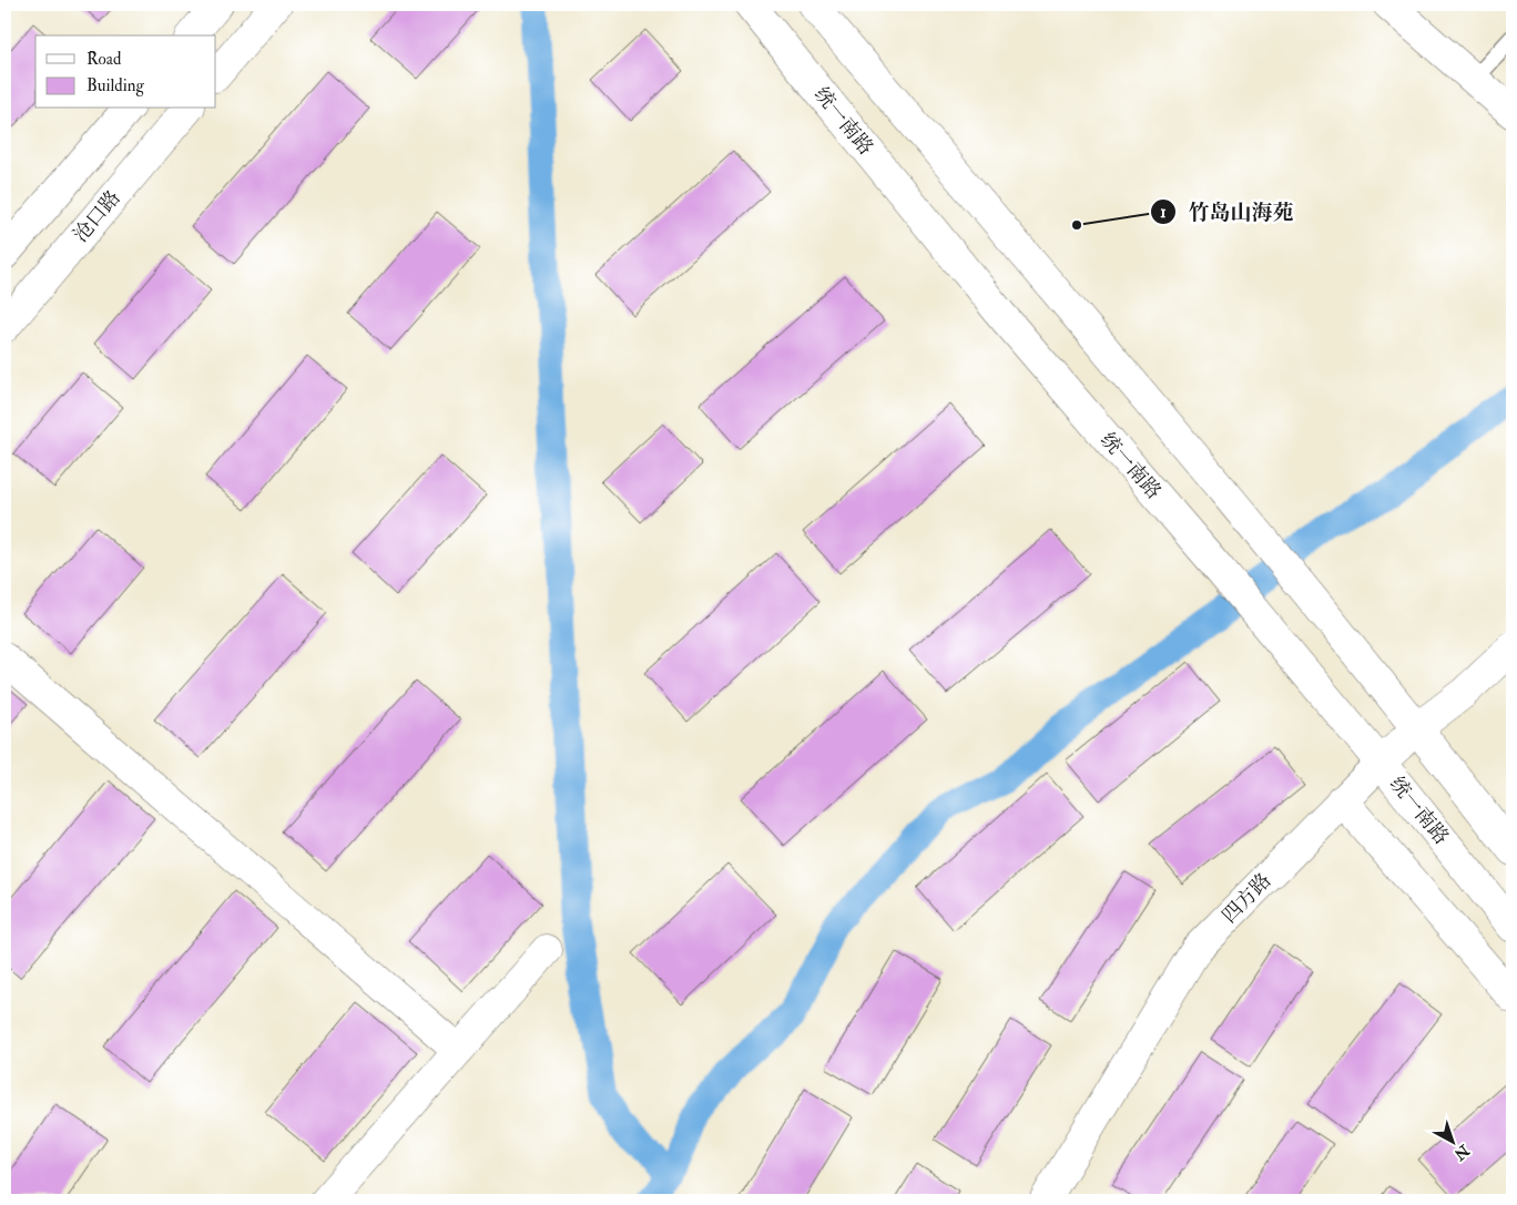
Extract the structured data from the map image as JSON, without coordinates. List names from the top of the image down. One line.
{"streets":{"street":["统一南路","沧口路","四方路"]},"crossings":[["统一南路","四方路"]],"places":["竹岛山海苑"],"legend":["Road","Building"],"north":"bottom right"}
